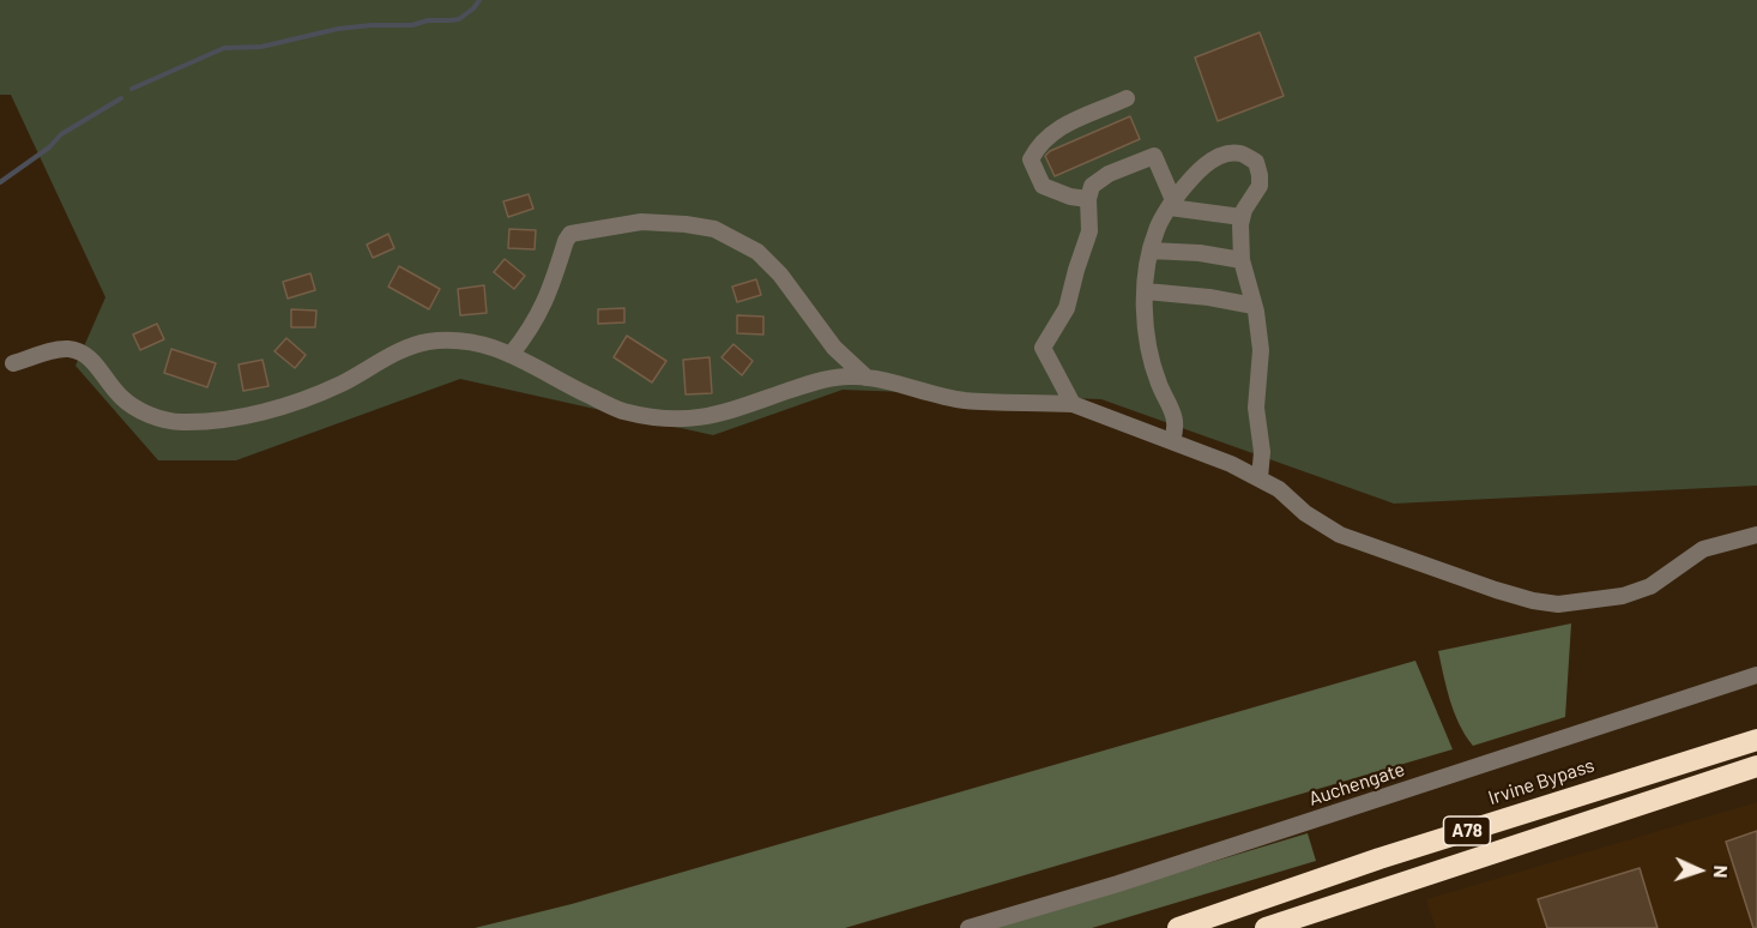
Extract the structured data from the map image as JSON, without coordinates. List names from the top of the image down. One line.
{"streets":{"highway":["Irvine Bypass","A78"],"street":["Auchengate"]},"north":"right"}
